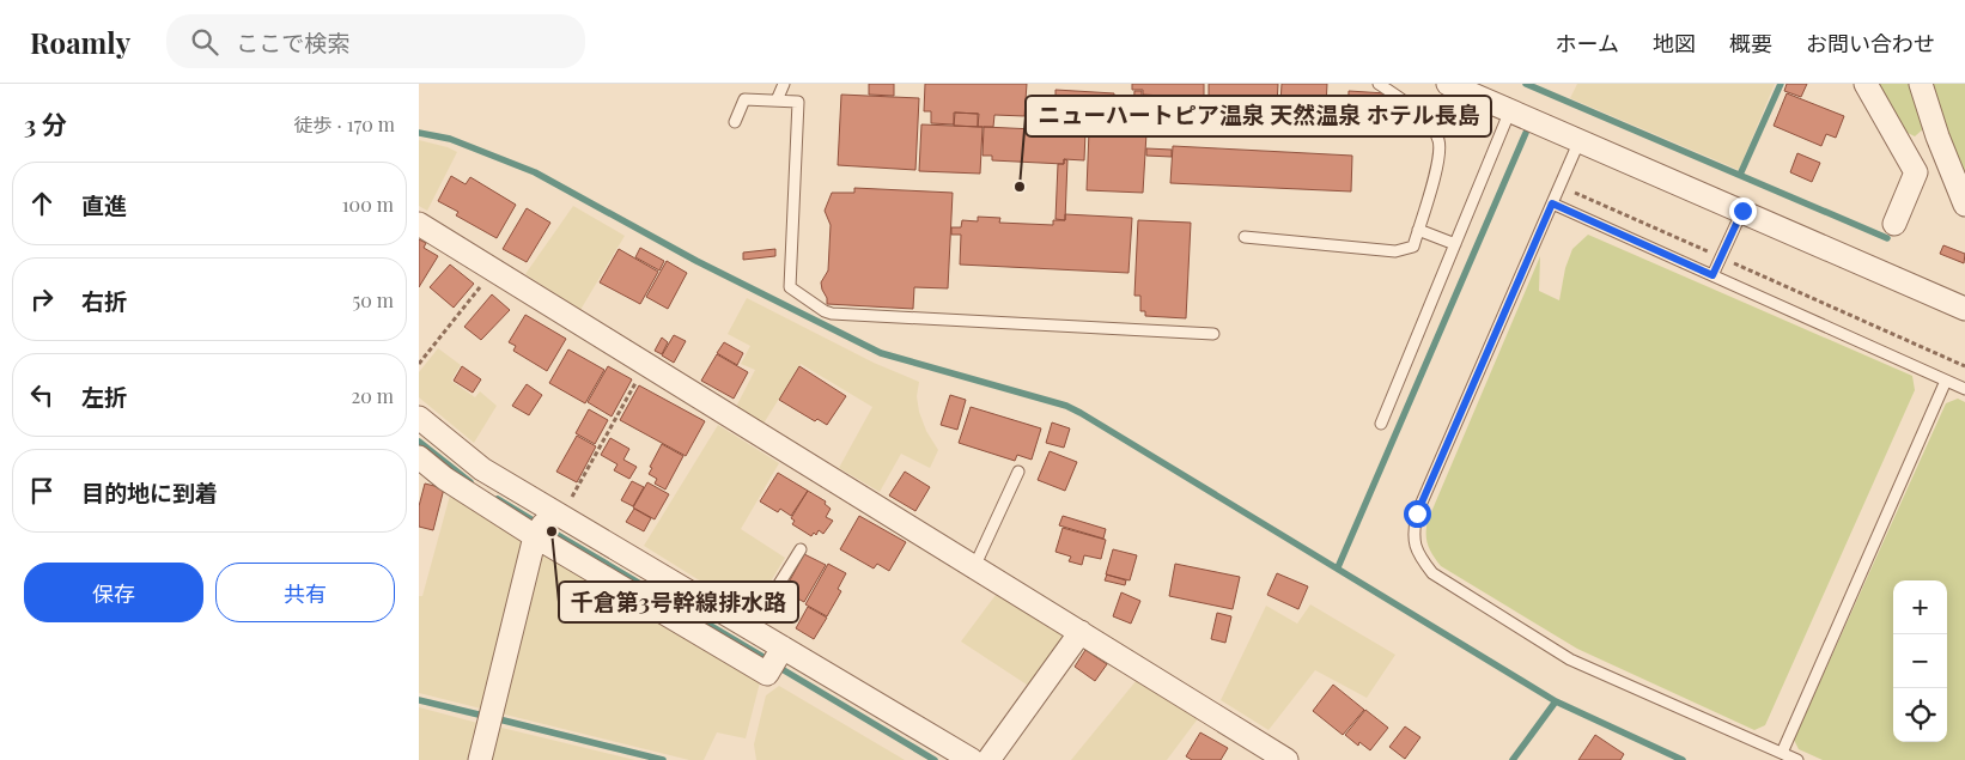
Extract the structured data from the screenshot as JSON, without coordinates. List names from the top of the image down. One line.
{"places":["ニューハートピア温泉 天然温泉 ホテル長島","千倉第3号幹線排水路"],"page":{"header":"Roamly","search":"ここで検索","nav":["ホーム","地図","概要","お問い合わせ"],"heading":["3 分","徒歩 · 170 m"],"list":[["直進","100 m"],["右折","50 m"],["左折","20 m"],"目的地に到着"],"buttons":["保存","共有"],"map_buttons":["+","−"]}}
